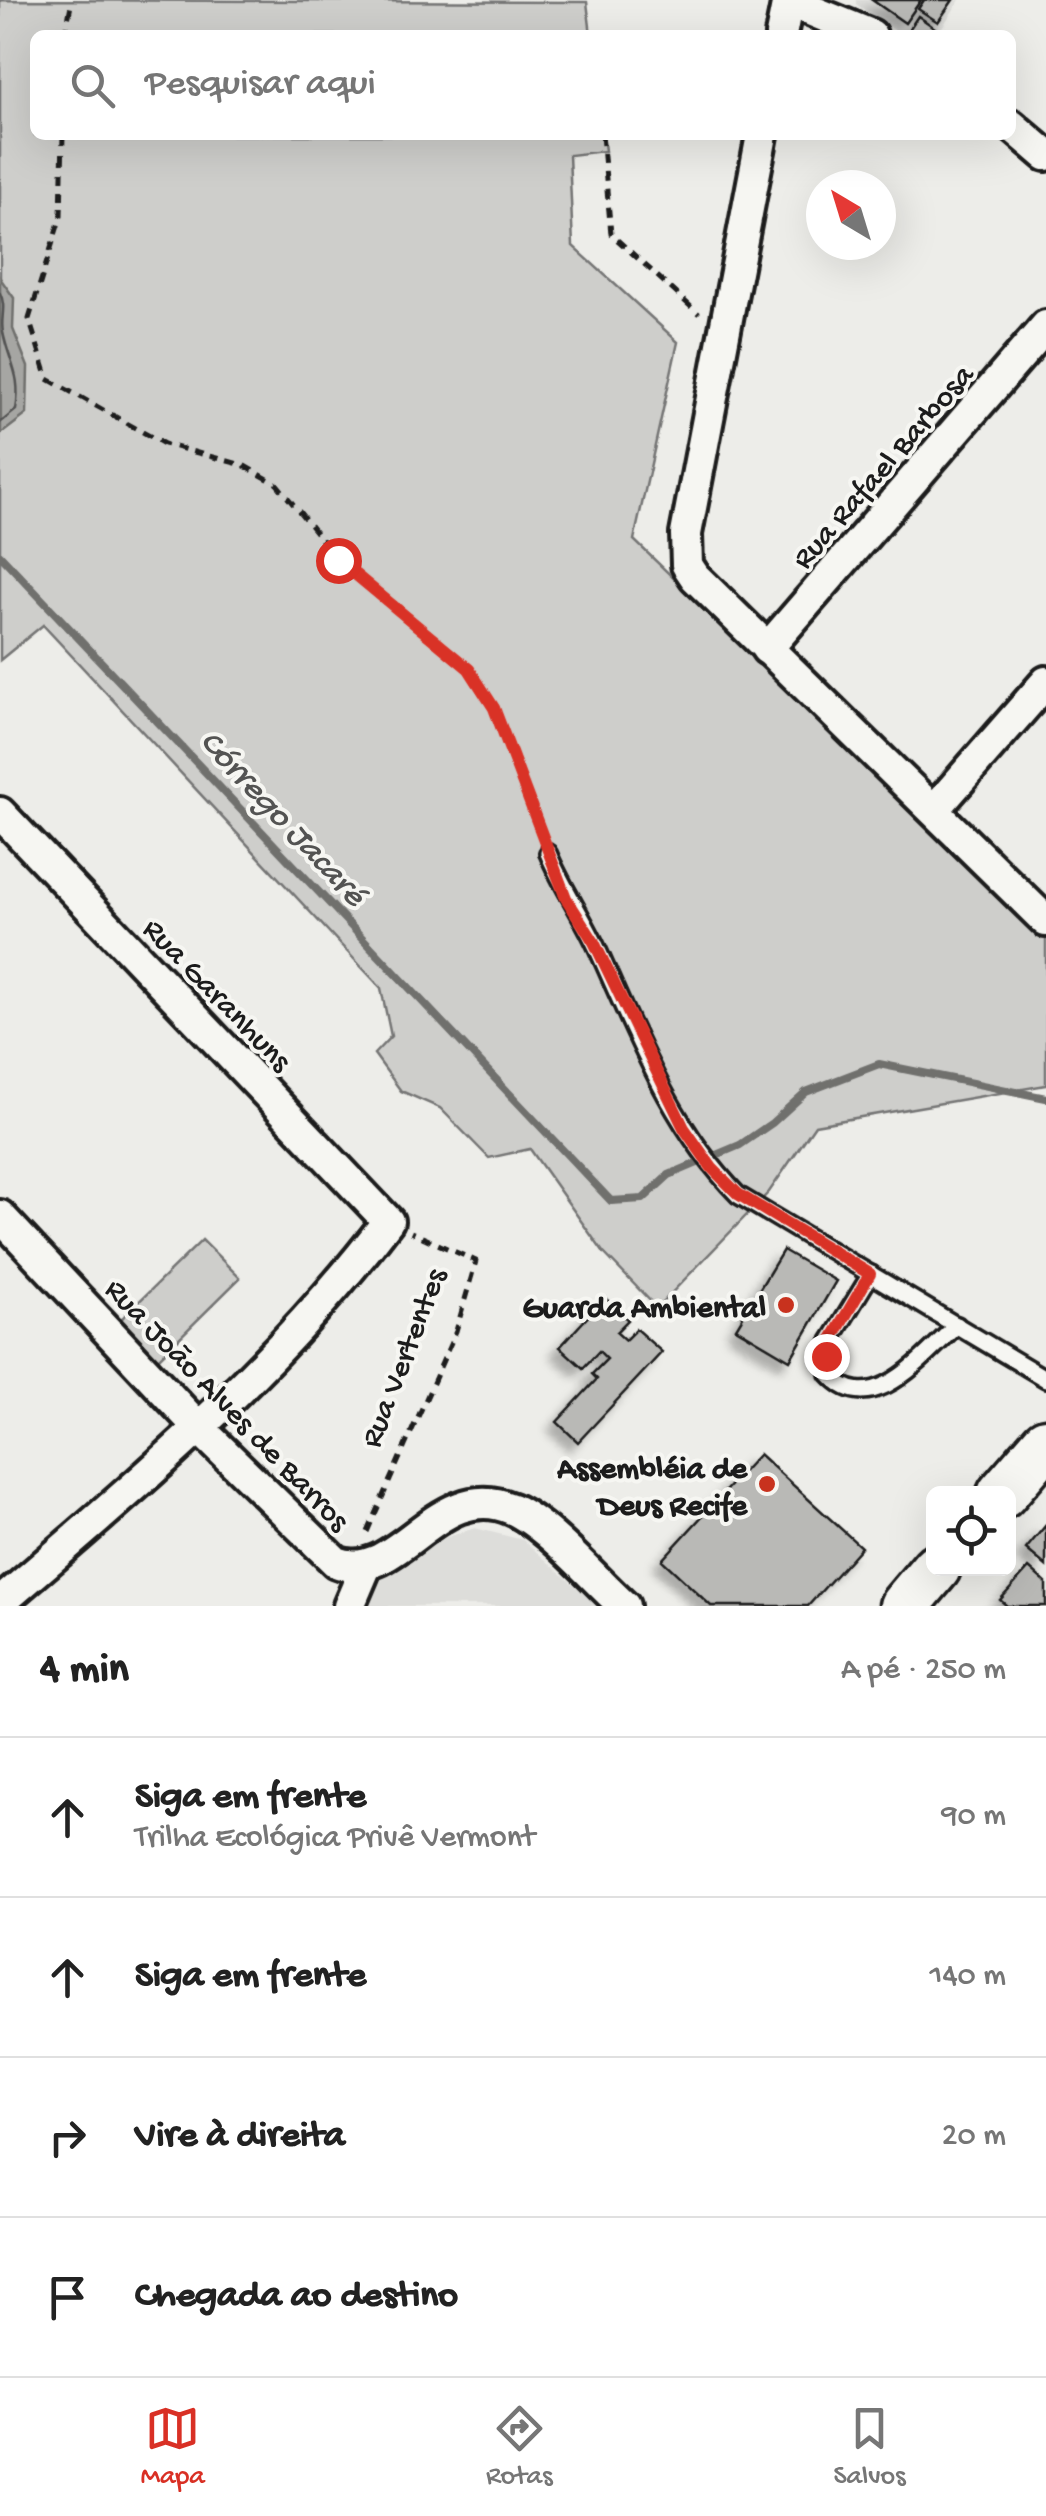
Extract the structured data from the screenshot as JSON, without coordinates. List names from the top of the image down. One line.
{"streets":{"street":["Rua Rafael Barbosa","Rua Garanhuns","Rua João Alves de Barros"],"path":["Rua Vertentes"]},"crossings":[["Rua Garanhuns","Rua Vertentes"],["Rua Vertentes","Rua João Alves de Barros"]],"water":["Córrego Jacaré"],"places":["Guarda Ambiental","Assembléia de Deus Recife"],"north":"top left","page":{"search":"Pesquisar aqui","heading":["4 min","A pé · 250 m"],"list":[["Siga em frente","Trilha Ecológica Privê Vermont","90 m"],["Siga em frente","140 m"],["Vire à direita","20 m"],"Chegada ao destino"],"nav":["Mapa","Rotas","Salvos"]}}
